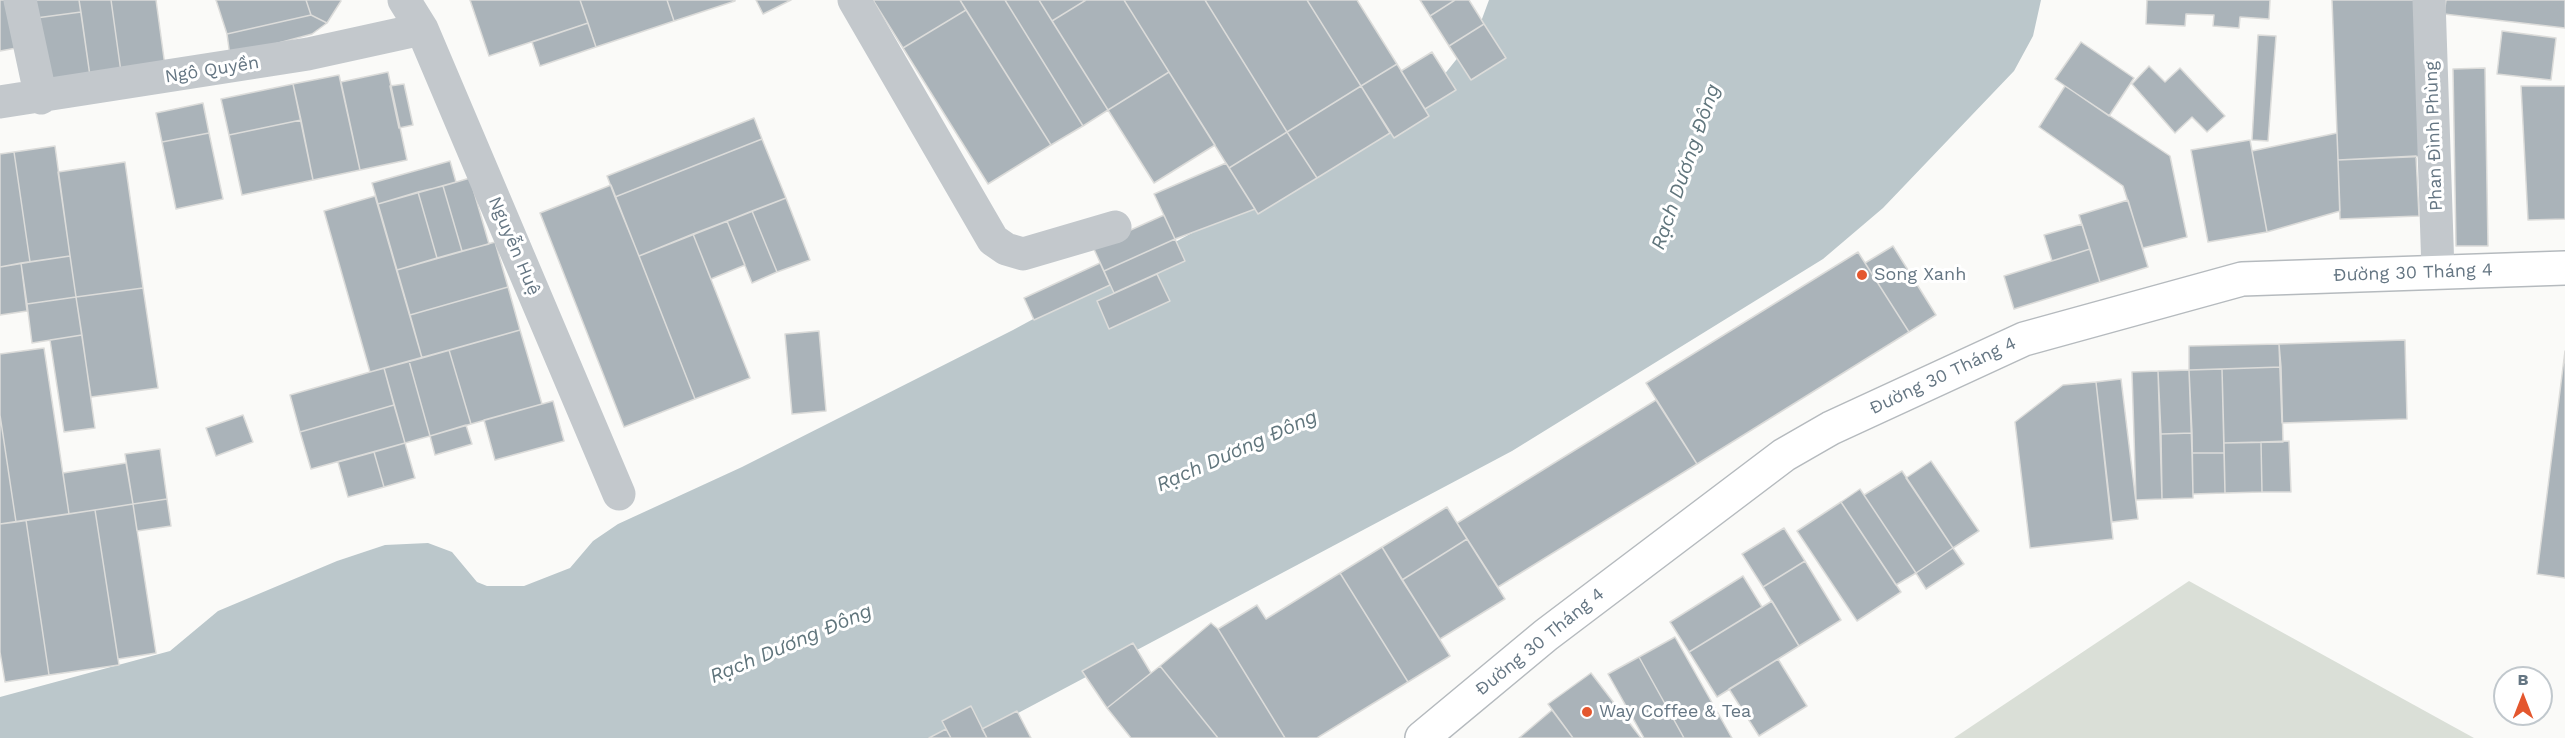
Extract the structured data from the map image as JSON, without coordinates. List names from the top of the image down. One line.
{"streets":{"main road":["Đường 30 Tháng 4"],"street":["Ngô Quyền","Phan Đình Phùng","Nguyễn Huệ"]},"crossings":[["Ngô Quyền","Nguyễn Huệ"],["Phan Đình Phùng","Đường 30 Tháng 4"]],"water":["Rạch Dương Đông"],"places":["Song Xanh","Way Coffee & Tea"],"north":"top"}
